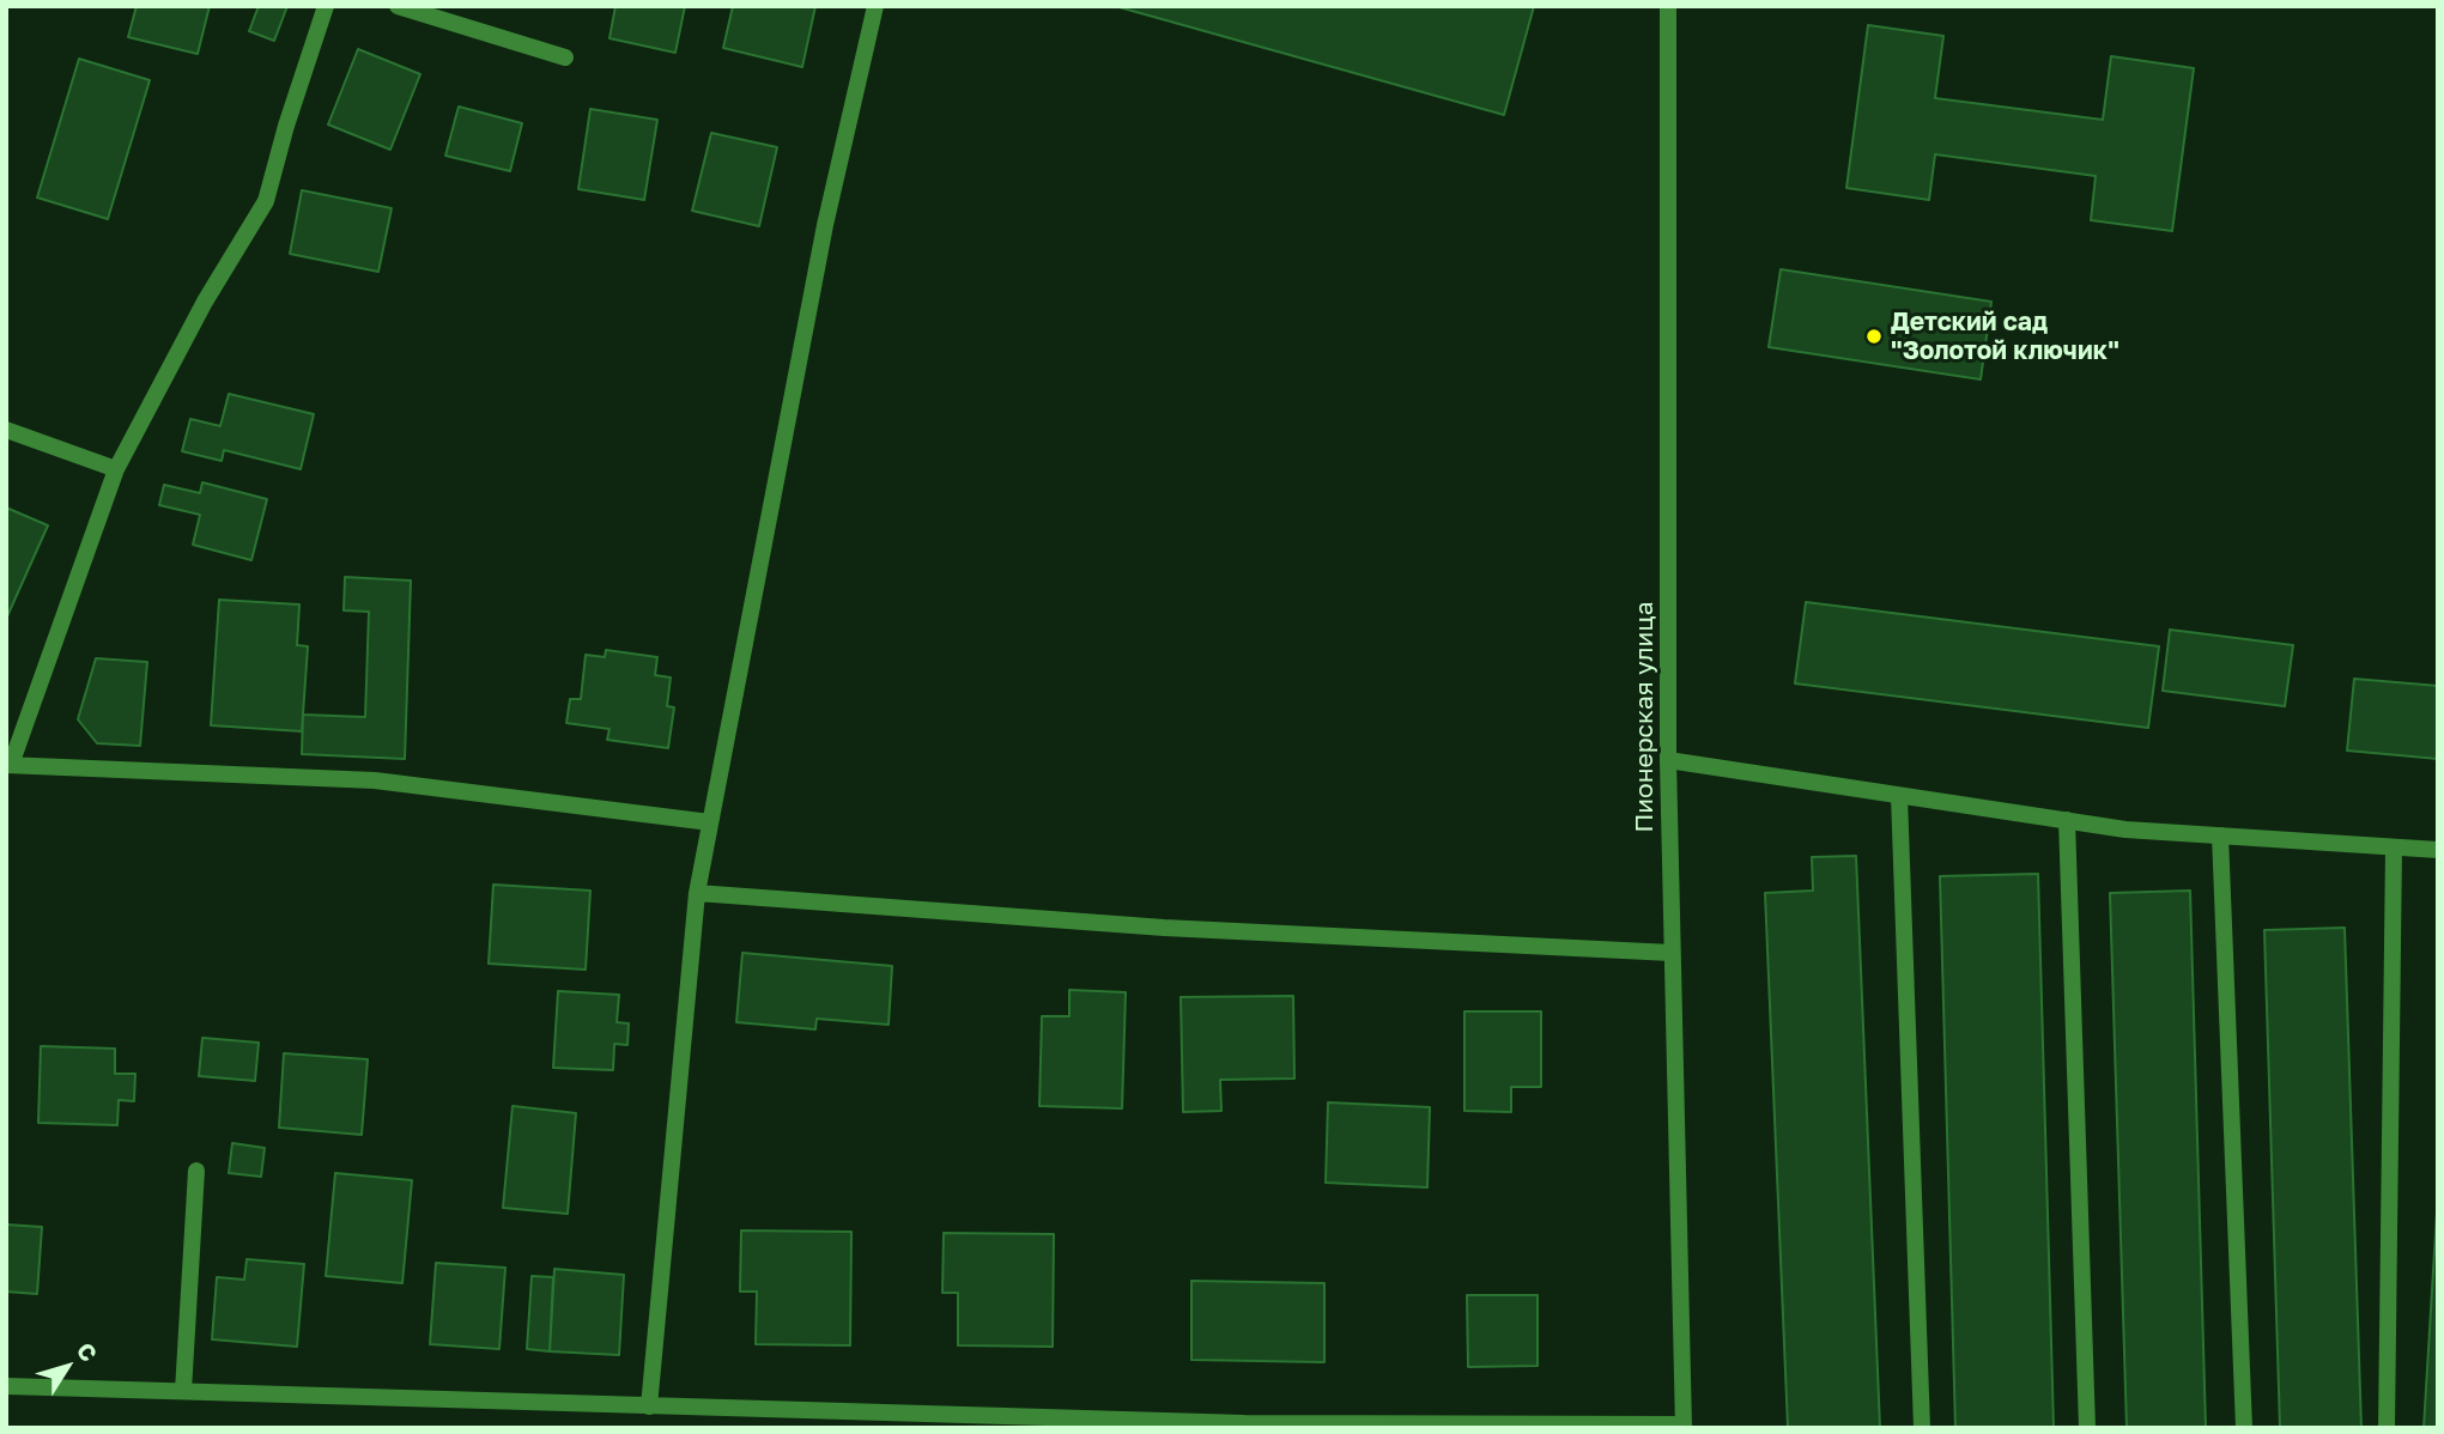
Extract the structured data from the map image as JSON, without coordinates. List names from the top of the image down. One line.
{"streets":{"street":["Пионерская улица"]},"places":["Детский сад \"Золотой ключик\""],"north":"top right"}
